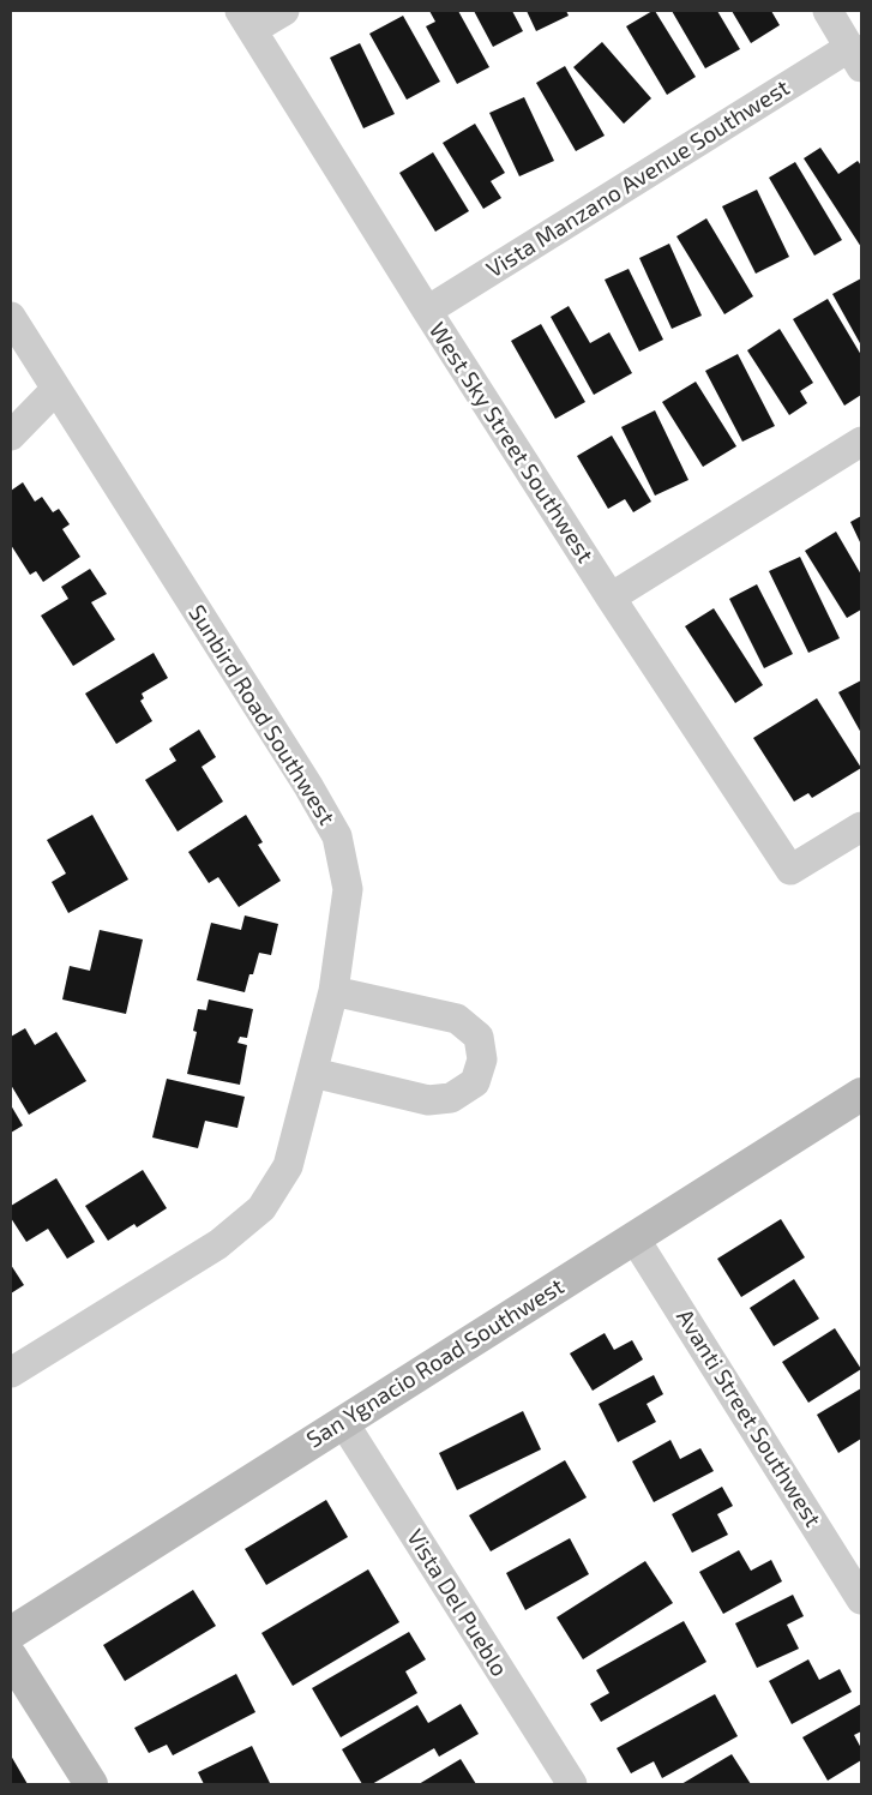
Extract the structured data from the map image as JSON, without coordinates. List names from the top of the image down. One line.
{"streets":{"street":["Vista Manzano Avenue Southwest","West Sky Street Southwest","Sunbird Road Southwest","San Ygnacio Road Southwest","Avanti Street Southwest","Vista Del Pueblo"]},"crossings":[["Vista Manzano Avenue Southwest","West Sky Street Southwest"],["San Ygnacio Road Southwest","Avanti Street Southwest"],["San Ygnacio Road Southwest","Vista Del Pueblo"]]}
